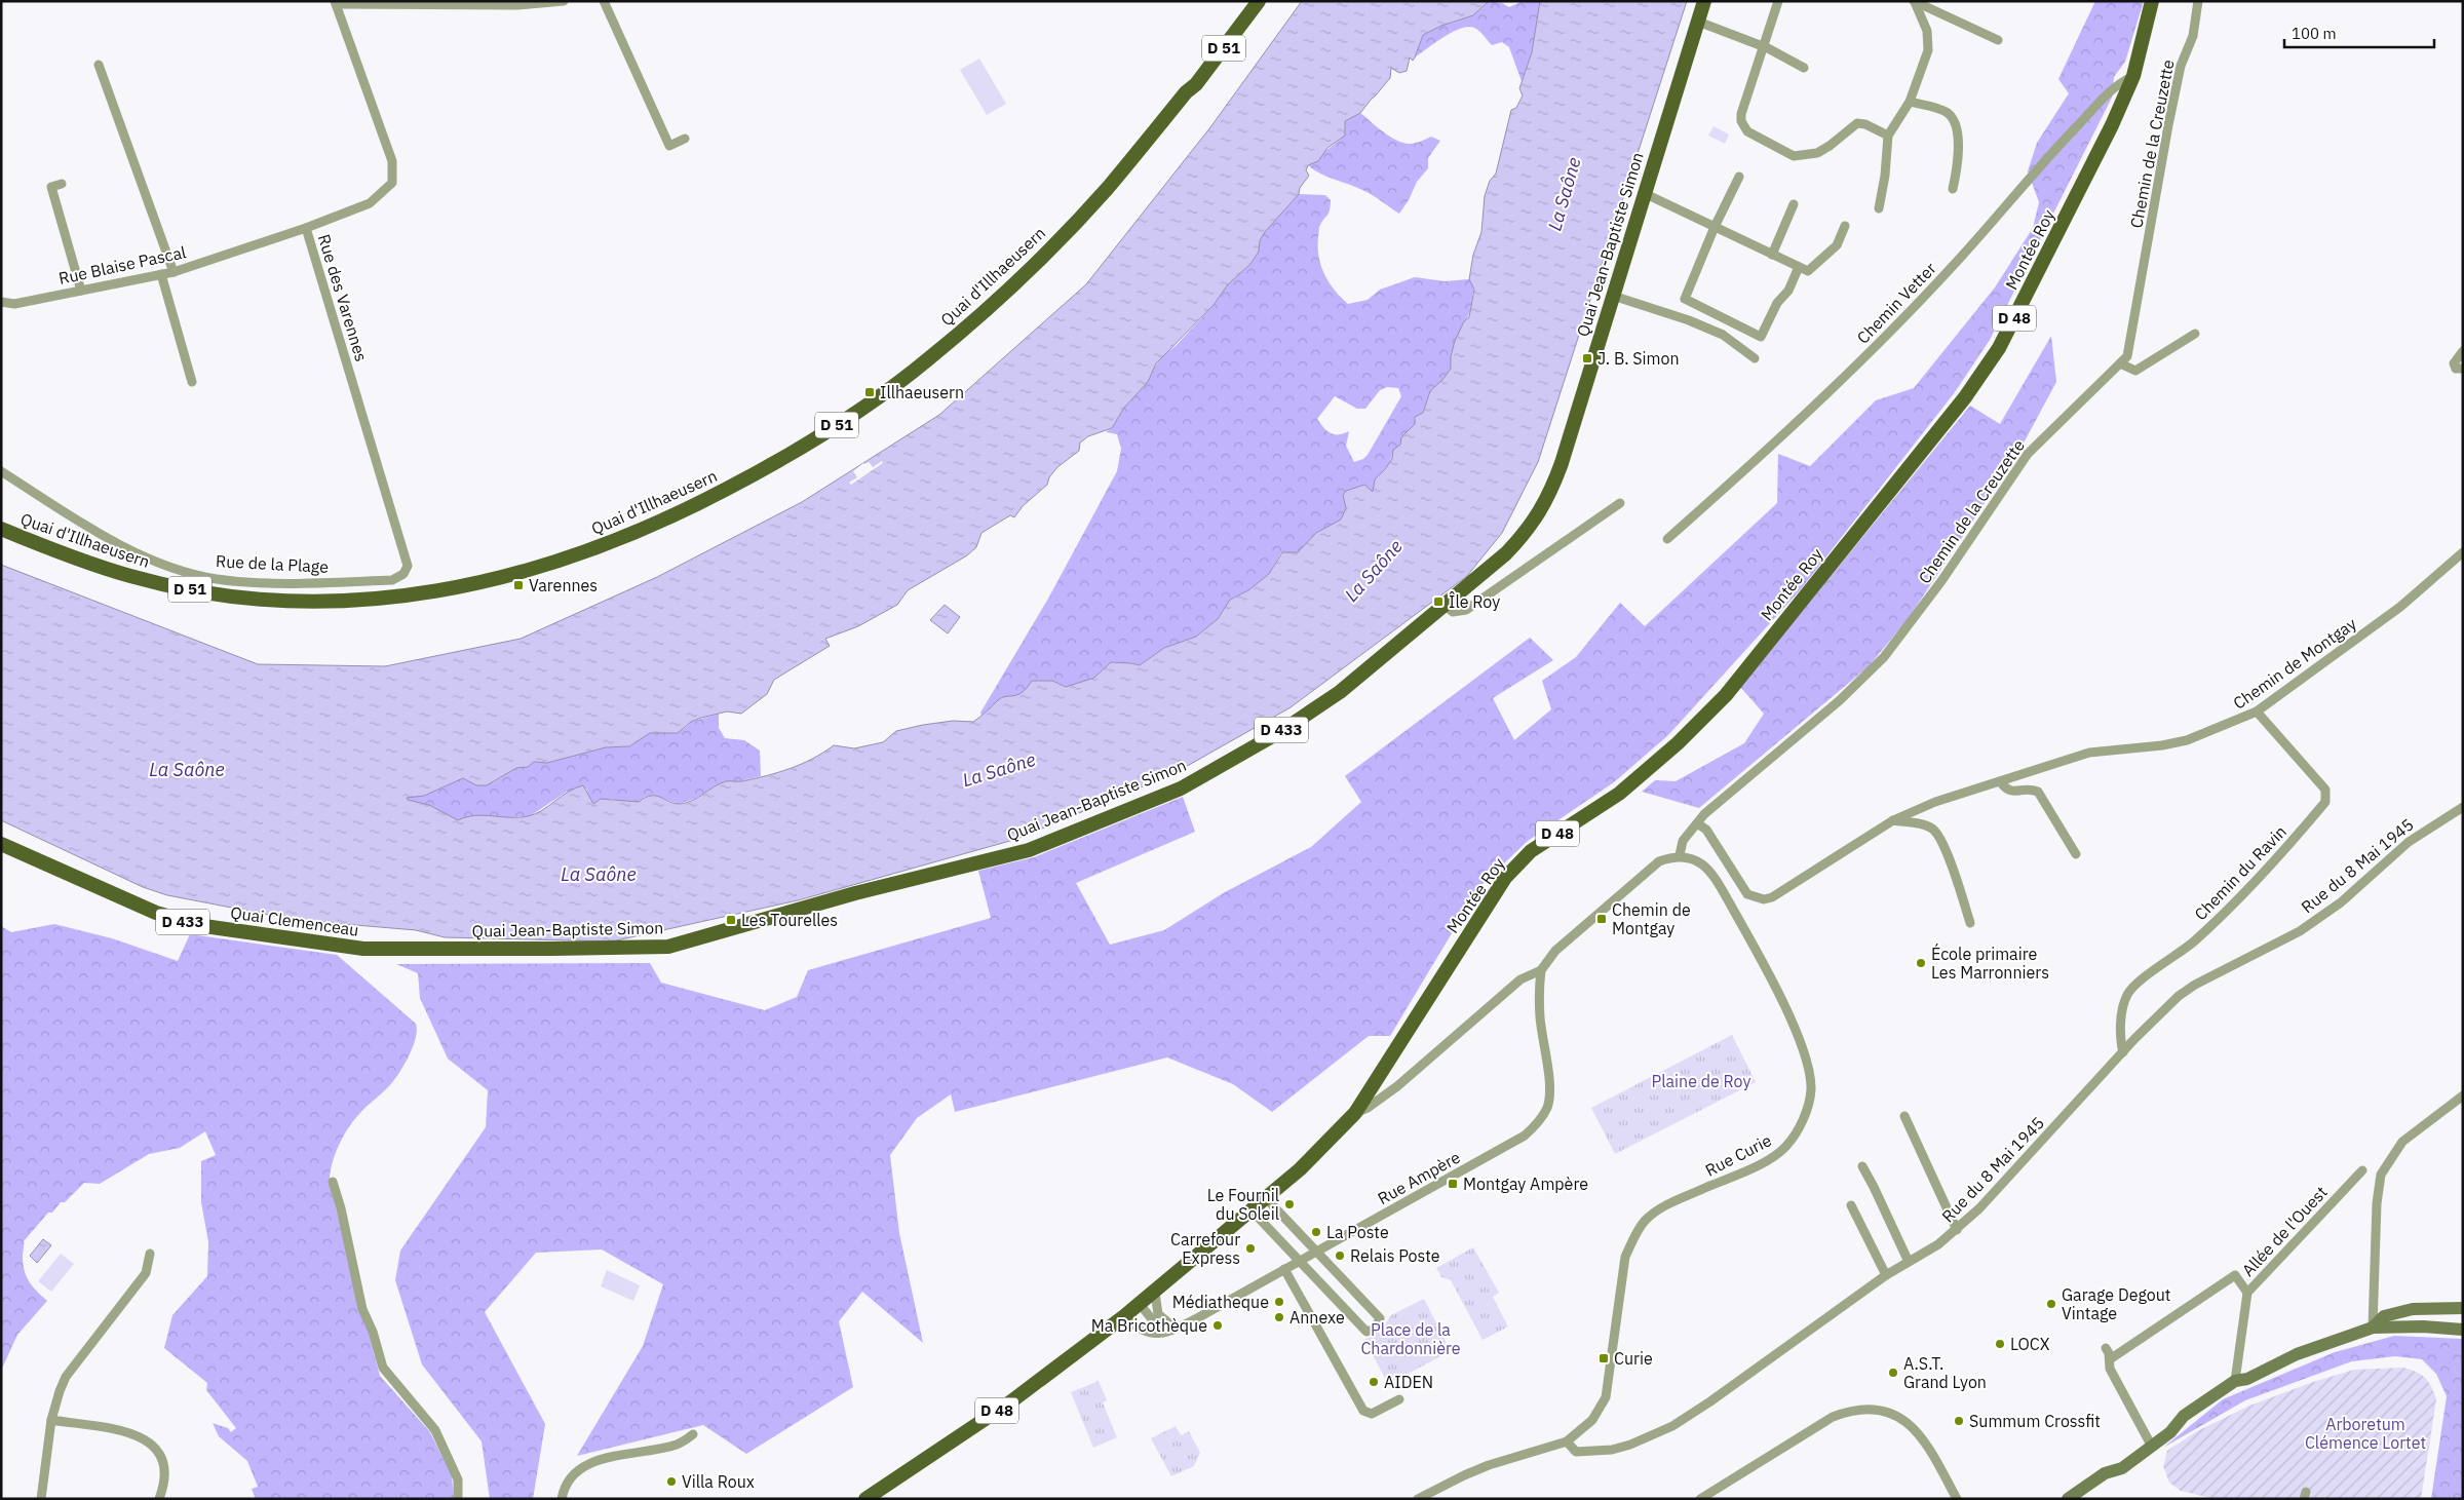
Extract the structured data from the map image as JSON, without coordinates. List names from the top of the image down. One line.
{"streets":{"main road":["D 51","Quai Jean-Baptiste Simon","Montée Roy","Quai d'Illhaeusern","D 48","D 433","Quai Clemenceau"],"street":["Chemin de la Creuzette","Rue Blaise Pascal","Rue des Varennes","Chemin Vetter","Rue de la Plage","Chemin de Montgay","Rue du 8 Mai 1945","Chemin du Ravin","Rue Curie","Rue Ampère","Allée de l'Ouest"]},"crossings":[["Chemin de la Creuzette","Chemin de Montgay"],["Chemin de la Creuzette","Rue Curie"],["Quai Jean-Baptiste Simon","Quai Clemenceau"],["Montée Roy","Chemin Vetter"],["Montée Roy","D 48"],["Rue Blaise Pascal","Rue des Varennes"],["Rue des Varennes","Rue de la Plage"],["D 48","Rue Ampère"],["Chemin de Montgay","Chemin du Ravin"],["Rue du 8 Mai 1945","Chemin du Ravin"],["Rue du 8 Mai 1945","Rue Curie"]],"water":["La Saône"],"parks":["Plaine de Roy","Place de la Chardonnière","Arboretum Clémence Lortet"],"places":{"transit":["J. B. Simon","Illhaeusern","Varennes","Île Roy","Chemin de Montgay","Les Tourelles","Montgay Ampère","Curie"],"other":["École primaire Les Marronniers","Le Fournil du Soleil","La Poste","Carrefour Express","Relais Poste","Médiatheque","Garage Degout Vintage","Annexe","Ma Bricothèque","LOCX","A.S.T. Grand Lyon","AIDEN","Summum Crossfit","Villa Roux"]},"scale_bar":"100 m"}
